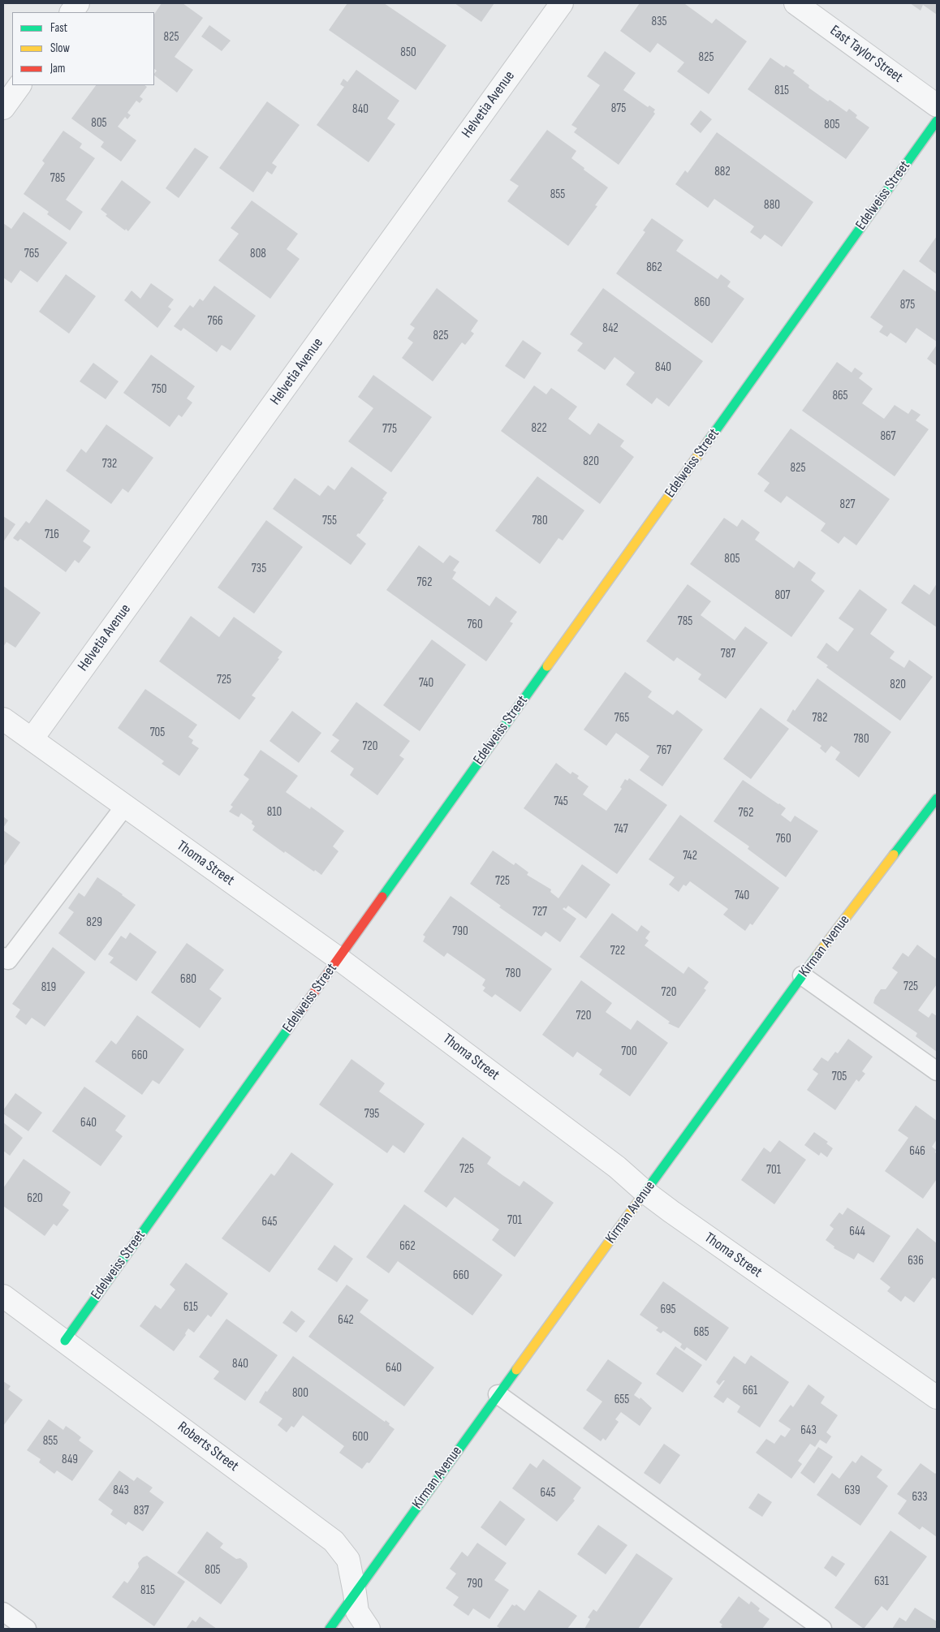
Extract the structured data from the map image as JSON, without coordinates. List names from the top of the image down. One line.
{"streets":{"street":["East Taylor Street","Helvetia Avenue","Edelweiss Street","Thoma Street","Kirman Avenue","Roberts Street"]},"crossings":[["Helvetia Avenue","Thoma Street"],["Edelweiss Street","Thoma Street"],["Edelweiss Street","Roberts Street"],["Thoma Street","Kirman Avenue"],["Kirman Avenue","Roberts Street"]],"house_numbers":["835","825","850","825","815","875","840","805","805","882","785","855","880","765","808","862","860","875","766","842","825","840","750","865","822","775","867","820","732","825","827","755","780","716","805","735","762","807","785","760","787","725","740","820","765","782","705","780","720","767","745","810","762","747","760","742","725","740","727","829","790","722","780","680","725","819","720","720","700","660","705","795","640","646","725","701","620","701","645","644","662","636","660","615","695","642","685","840","640","661","800","655","643","600","855","849","843","639","645","633","837","805","631","790","815"],"legend":["Fast","Slow","Jam"]}
